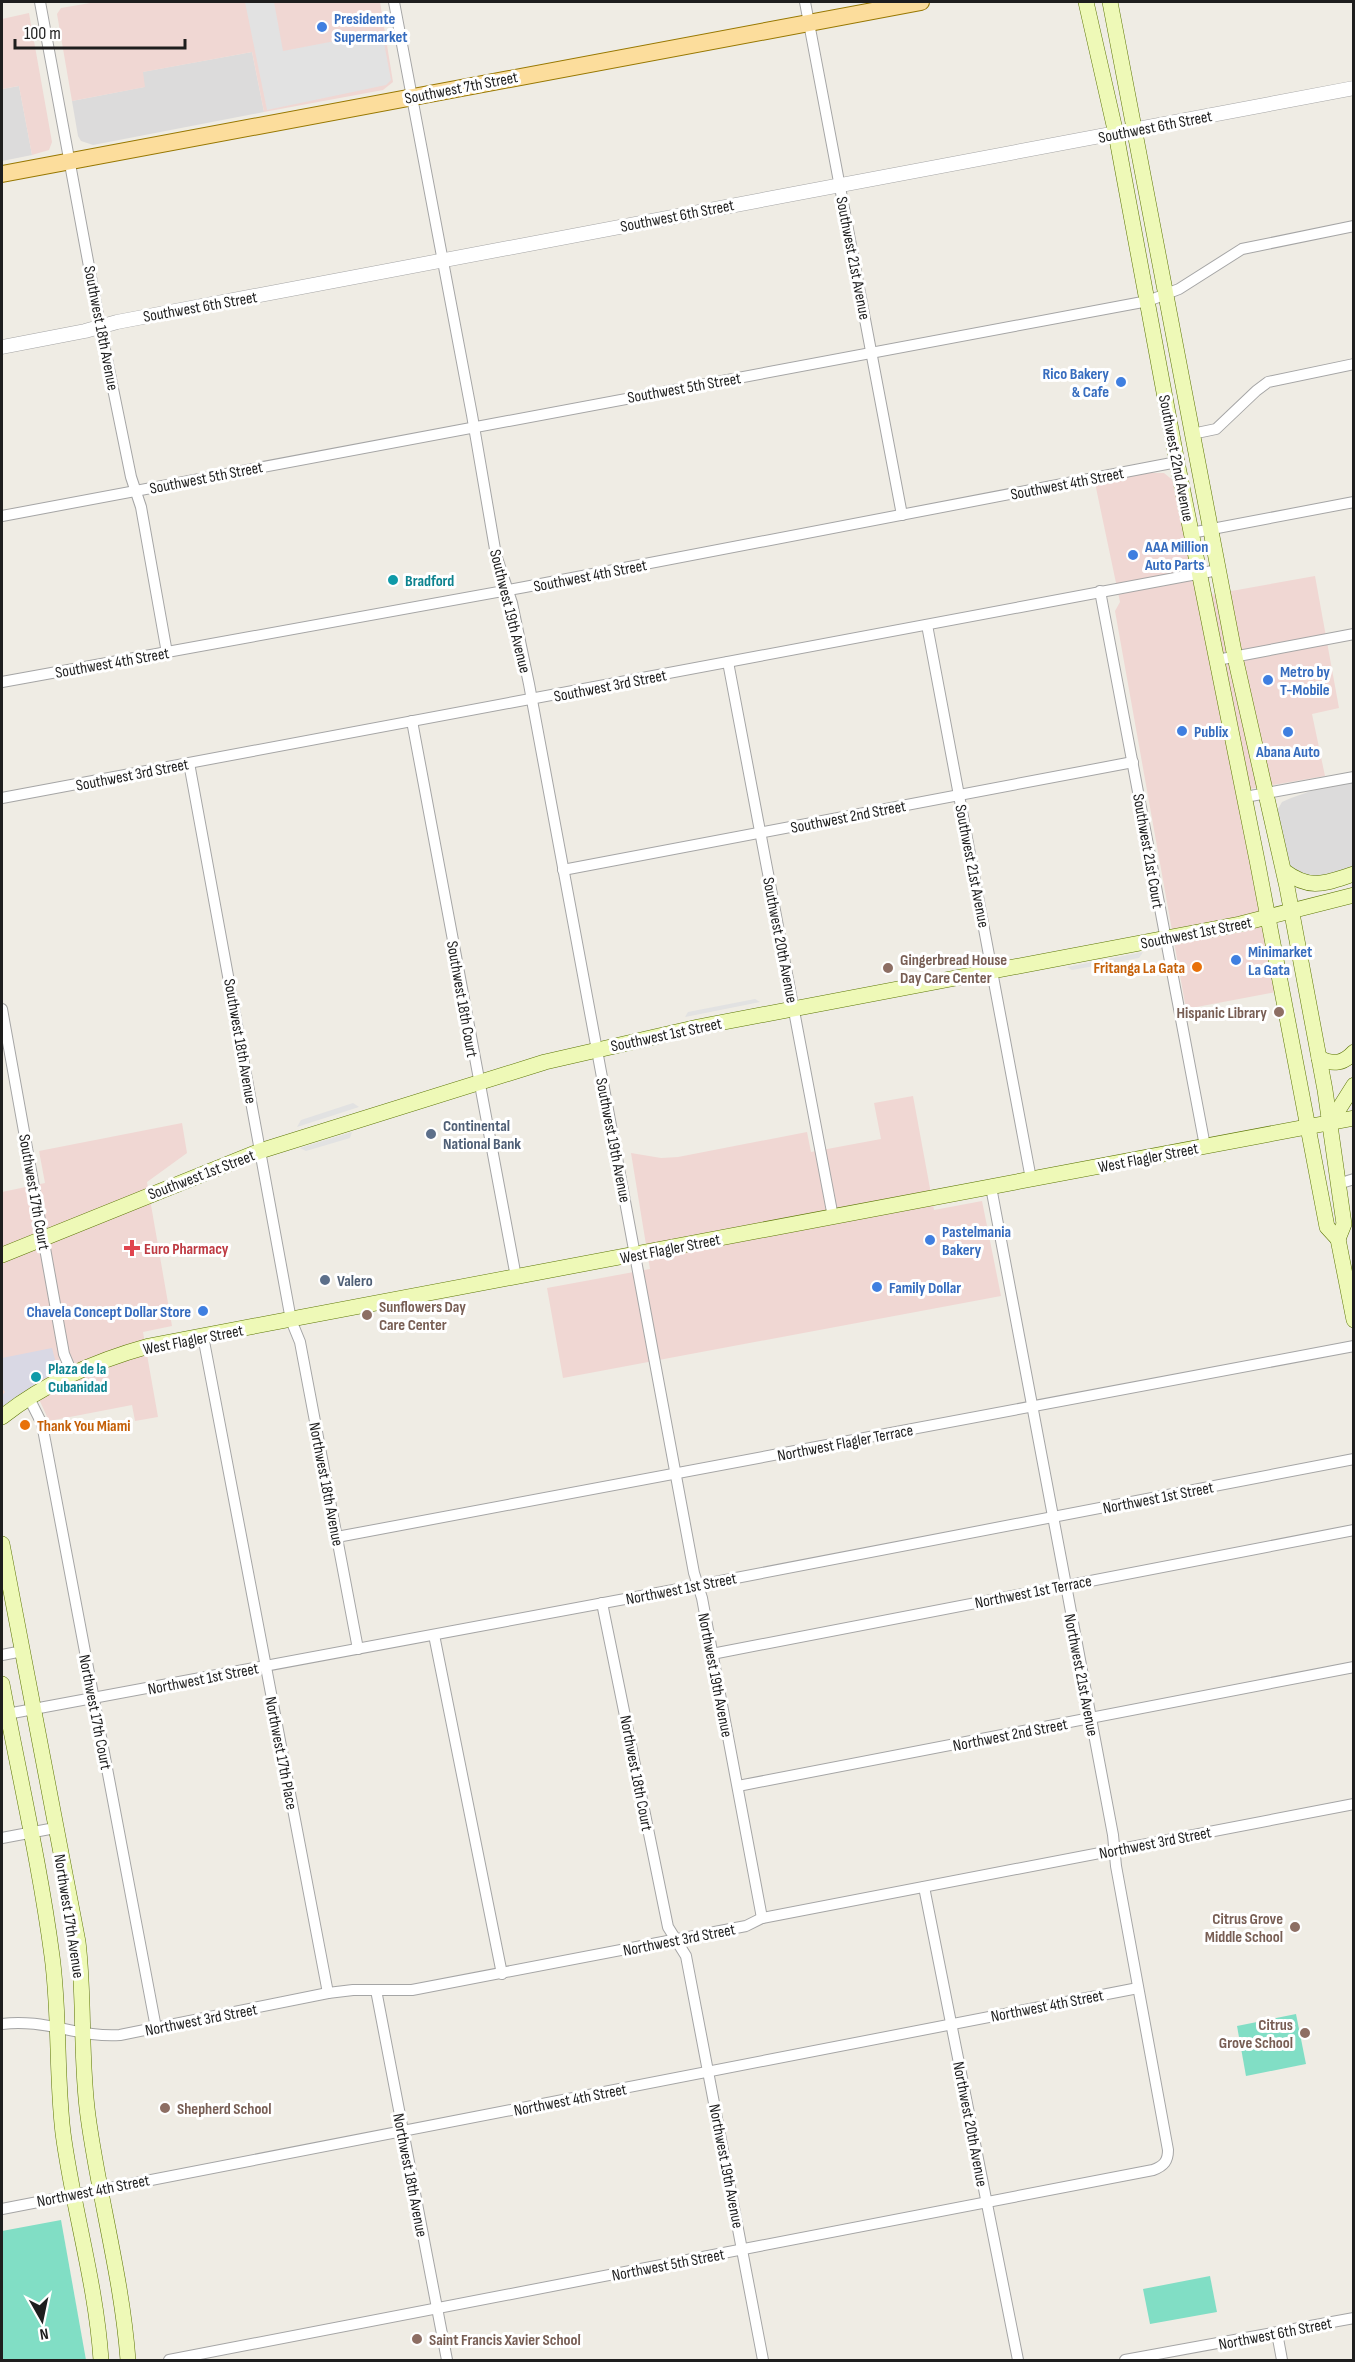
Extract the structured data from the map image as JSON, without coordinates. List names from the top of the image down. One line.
{"streets":{"main road":["Southwest 7th Street","Southwest 22nd Avenue","Southwest 1st Street","West Flagler Street","Northwest 17th Avenue"],"street":["Southwest 6th Street","Southwest 21st Avenue","Southwest 18th Avenue","Southwest 5th Street","Southwest 4th Street","Southwest 19th Avenue","Southwest 3rd Street","Southwest 2nd Street","Southwest 21st Court","Southwest 20th Avenue","Southwest 18th Court","Southwest 17th Court","Northwest Flagler Terrace","Northwest 18th Avenue","Northwest 1st Street","Northwest 1st Terrace","Northwest 19th Avenue","Northwest 21st Avenue","Northwest 17th Court","Northwest 2nd Street","Northwest 17th Place","Northwest 18th Court","Northwest 3rd Street","Northwest 4th Street","Northwest 20th Avenue","Northwest 5th Street","Northwest 6th Street"]},"crossings":[["Southwest 7th Street","Southwest 21st Avenue"],["Southwest 7th Street","Southwest 18th Avenue"],["Southwest 7th Street","Southwest 19th Avenue"],["Southwest 6th Street","Southwest 21st Avenue"],["Southwest 6th Street","Southwest 18th Avenue"],["Southwest 6th Street","Southwest 22nd Avenue"],["Southwest 6th Street","Southwest 19th Avenue"],["Southwest 21st Avenue","Southwest 5th Street"],["Southwest 21st Avenue","Southwest 4th Street"],["Southwest 21st Avenue","Southwest 3rd Street"],["Southwest 21st Avenue","Southwest 2nd Street"],["Southwest 21st Avenue","Southwest 1st Street"],["Southwest 21st Avenue","West Flagler Street"],["Southwest 18th Avenue","Southwest 5th Street"],["Southwest 18th Avenue","Southwest 4th Street"],["Southwest 18th Avenue","Southwest 3rd Street"],["Southwest 18th Avenue","Southwest 1st Street"],["Southwest 18th Avenue","West Flagler Street"],["Southwest 18th Avenue","Northwest 18th Avenue"],["Southwest 5th Street","Southwest 22nd Avenue"],["Southwest 5th Street","Southwest 19th Avenue"],["Southwest 22nd Avenue","Southwest 4th Street"],["Southwest 22nd Avenue","Southwest 3rd Street"],["Southwest 22nd Avenue","Southwest 1st Street"],["Southwest 22nd Avenue","West Flagler Street"],["Southwest 4th Street","Southwest 19th Avenue"],["Southwest 19th Avenue","Southwest 3rd Street"],["Southwest 19th Avenue","Southwest 2nd Street"],["Southwest 19th Avenue","Southwest 1st Street"],["Southwest 19th Avenue","West Flagler Street"],["Southwest 19th Avenue","Northwest 19th Avenue"],["Southwest 3rd Street","Southwest 21st Court"],["Southwest 3rd Street","Southwest 20th Avenue"],["Southwest 3rd Street","Southwest 18th Court"],["Southwest 2nd Street","Southwest 21st Court"],["Southwest 2nd Street","Southwest 20th Avenue"],["Southwest 21st Court","Southwest 1st Street"],["Southwest 21st Court","West Flagler Street"],["Southwest 1st Street","Southwest 20th Avenue"],["Southwest 1st Street","Southwest 18th Court"],["Southwest 1st Street","Southwest 17th Court"],["Southwest 20th Avenue","West Flagler Street"],["Southwest 18th Court","West Flagler Street"],["West Flagler Street","Southwest 17th Court"],["West Flagler Street","Northwest 18th Avenue"],["West Flagler Street","Northwest 19th Avenue"],["West Flagler Street","Northwest 21st Avenue"],["West Flagler Street","Northwest 17th Court"],["West Flagler Street","Northwest 17th Place"],["Northwest Flagler Terrace","Northwest 18th Avenue"],["Northwest Flagler Terrace","Northwest 19th Avenue"],["Northwest Flagler Terrace","Northwest 21st Avenue"],["Northwest 18th Avenue","Northwest 1st Street"],["Northwest 18th Avenue","Northwest 3rd Street"],["Northwest 18th Avenue","Northwest 4th Street"],["Northwest 18th Avenue","Northwest 5th Street"],["Northwest 1st Street","Northwest 19th Avenue"],["Northwest 1st Street","Northwest 21st Avenue"],["Northwest 1st Street","Northwest 17th Court"],["Northwest 1st Street","Northwest 17th Place"],["Northwest 1st Street","Northwest 18th Court"],["Northwest 1st Street","Northwest 17th Avenue"],["Northwest 1st Terrace","Northwest 19th Avenue"],["Northwest 1st Terrace","Northwest 21st Avenue"],["Northwest 19th Avenue","Northwest 2nd Street"],["Northwest 19th Avenue","Northwest 18th Court"],["Northwest 19th Avenue","Northwest 3rd Street"],["Northwest 19th Avenue","Northwest 4th Street"],["Northwest 19th Avenue","Northwest 5th Street"],["Northwest 21st Avenue","Northwest 2nd Street"],["Northwest 21st Avenue","Northwest 3rd Street"],["Northwest 21st Avenue","Northwest 4th Street"],["Northwest 21st Avenue","Northwest 5th Street"],["Northwest 17th Court","Northwest 3rd Street"],["Northwest 17th Place","Northwest 3rd Street"],["Northwest 18th Court","Northwest 3rd Street"],["Northwest 3rd Street","Northwest 17th Avenue"],["Northwest 3rd Street","Northwest 20th Avenue"],["Northwest 17th Avenue","Northwest 4th Street"],["Northwest 4th Street","Northwest 20th Avenue"],["Northwest 20th Avenue","Northwest 5th Street"]],"places":{"other":["Presidente Supermarket","Rico Bakery & Cafe","AAA Million Auto Parts","Bradford","Metro by T-Mobile","Publix","Abana Auto","Minimarket La Gata","Fritanga La Gata","Gingerbread House Day Care Center","Hispanic Library","Continental National Bank","Pastelmania Bakery","Valero","Family Dollar","Chavela Concept Dollar Store","Sunflowers Day Care Center","Plaza de la Cubanidad","Thank You Miami","Citrus Grove Middle School","Citrus Grove School","Shepherd School","Saint Francis Xavier School"],"health":["Euro Pharmacy"]},"scale_bar":"100 m","north":"bottom"}
